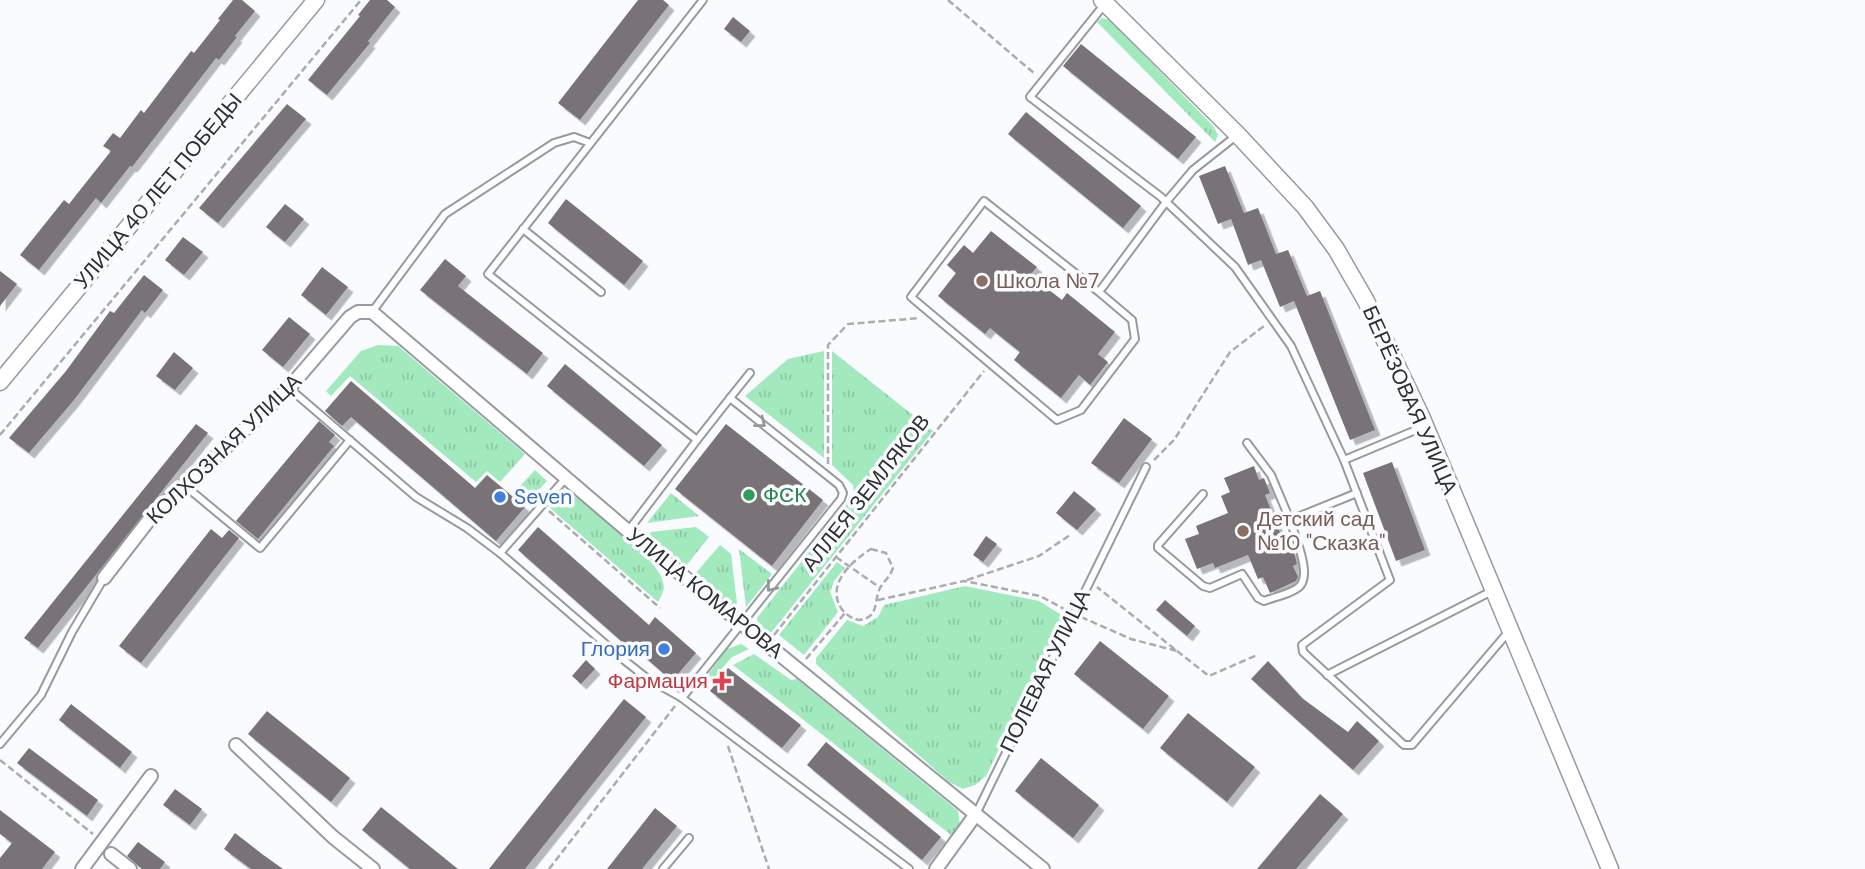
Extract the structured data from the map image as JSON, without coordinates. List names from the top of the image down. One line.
{"streets":{"street":["УЛИЦА 40 ЛЕТ ПОБЕДЫ","БЕРЁЗОВАЯ УЛИЦА","КОЛХОЗНАЯ УЛИЦА","УЛИЦА КОМАРОВА","ПОЛЕВАЯ УЛИЦА"],"path":["АЛЛЕЯ ЗЕМЛЯКОВ"]},"crossings":[["КОЛХОЗНАЯ УЛИЦА","УЛИЦА КОМАРОВА"],["АЛЛЕЯ ЗЕМЛЯКОВ","УЛИЦА КОМАРОВА"],["УЛИЦА КОМАРОВА","ПОЛЕВАЯ УЛИЦА"]],"places":{"other":["Школа №7","ФСК","Seven","Детский сад №10 \"Сказка\"","Глория"],"health":["Фармация"]}}
